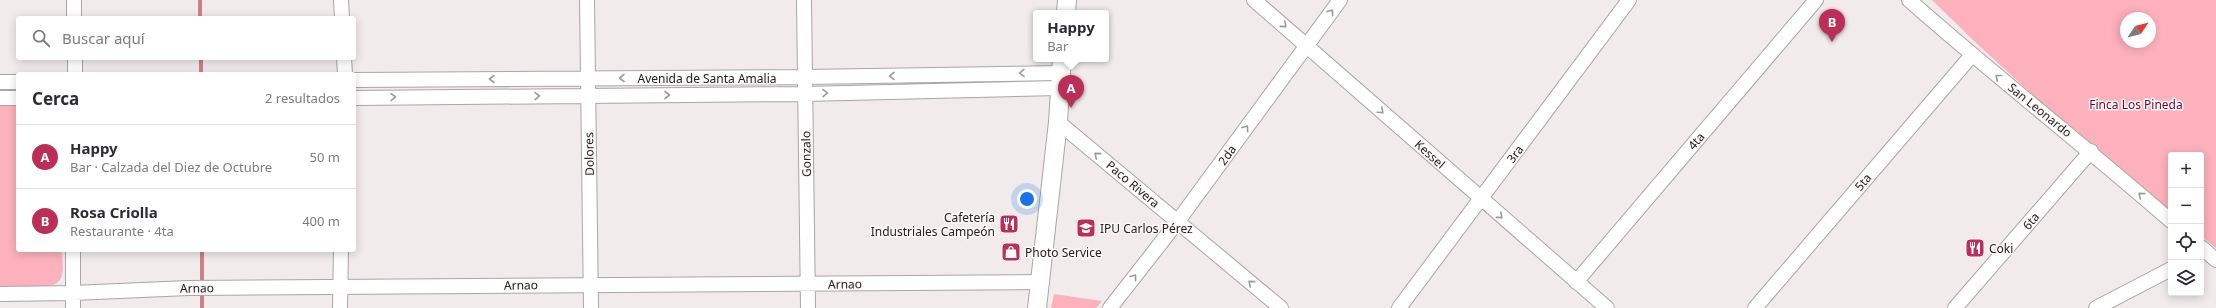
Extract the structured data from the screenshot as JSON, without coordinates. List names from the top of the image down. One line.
{"streets":{"street":["Avenida de Santa Amalia","San Leonardo","4ta","Dolores","Gonzalo","Kessel","3ra","2da","5ta","Paco Rivera","6ta","Arnao"]},"crossings":[["Avenida de Santa Amalia","Dolores"],["Avenida de Santa Amalia","Gonzalo"],["San Leonardo","5ta"],["San Leonardo","6ta"],["4ta","Kessel"],["Dolores","Arnao"],["Gonzalo","Arnao"],["Kessel","3ra"],["Kessel","2da"],["2da","Paco Rivera"]],"one_way":["San Leonardo","Kessel","2da","Paco Rivera"],"parks":["Finca Los Pineda"],"places":{"restaurant":["Cafetería Industriales Campeón","Coki"],"school or university":["IPU Carlos Pérez"],"shop":["Photo Service"]},"north":"top right","page":{"pins":["B","A"],"popup":["Happy","Bar"],"search":"Buscar aquí","heading":["Cerca","2 resultados"],"list":[{"mark":"A","name":"Happy","note":"Bar · Calzada del Diez de Octubre","value":"50 m"},{"mark":"B","name":"Rosa Criolla","note":"Restaurante · 4ta","value":"400 m"}],"map_buttons":["+","−"]}}
